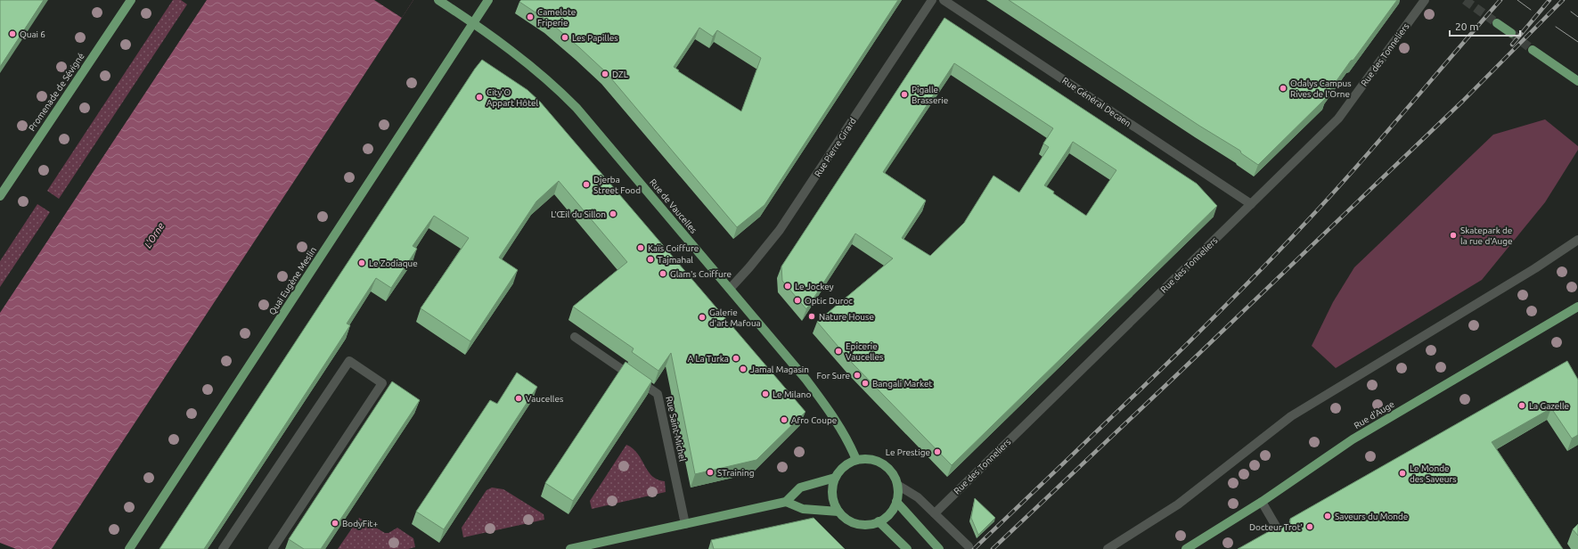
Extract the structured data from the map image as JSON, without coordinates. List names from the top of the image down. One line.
{"streets":{"main road":["Promenade de Sévigné","Rue de Vaucelles","Quai Eugène Meslin","Rue d'Auge"],"street":["Rue des Tonneliers","Rue Général Decaen","Rue Pierre Girard","Rue Saint-Michel"]},"crossings":[["Rue des Tonneliers","Rue Général Decaen"],["Rue Pierre Girard","Rue de Vaucelles"],["Rue de Vaucelles","Quai Eugène Meslin"]],"water":["L'Orne"],"places":["Camelote Friperie","Quai 6","Les Papilles","DZL","Odalys Campus Rives de l'Orne","Pigalle Brasserie","City'O Appart Hôtel","Djerba Street Food","L'Œil du Sillon","Skatepark de la rue d'Auge","Kaïs Coiffure","Tajmahal","Le Zodiaque","Glam's Coiffure","Le Jockey","Optic Duroc","Nature House","Galerie d'art Mafoua","Epicerie Vaucelles","A La Turka","Jamal Magasin","For Sure","Bangali Market","Le Milano","Vaucelles","La Gazelle","Afro Coupe","Le Prestige","STraining","Le Monde des Saveurs","Saveurs du Monde","BodyFit+","Docteur Trot'"],"scale_bar":"20 m"}
